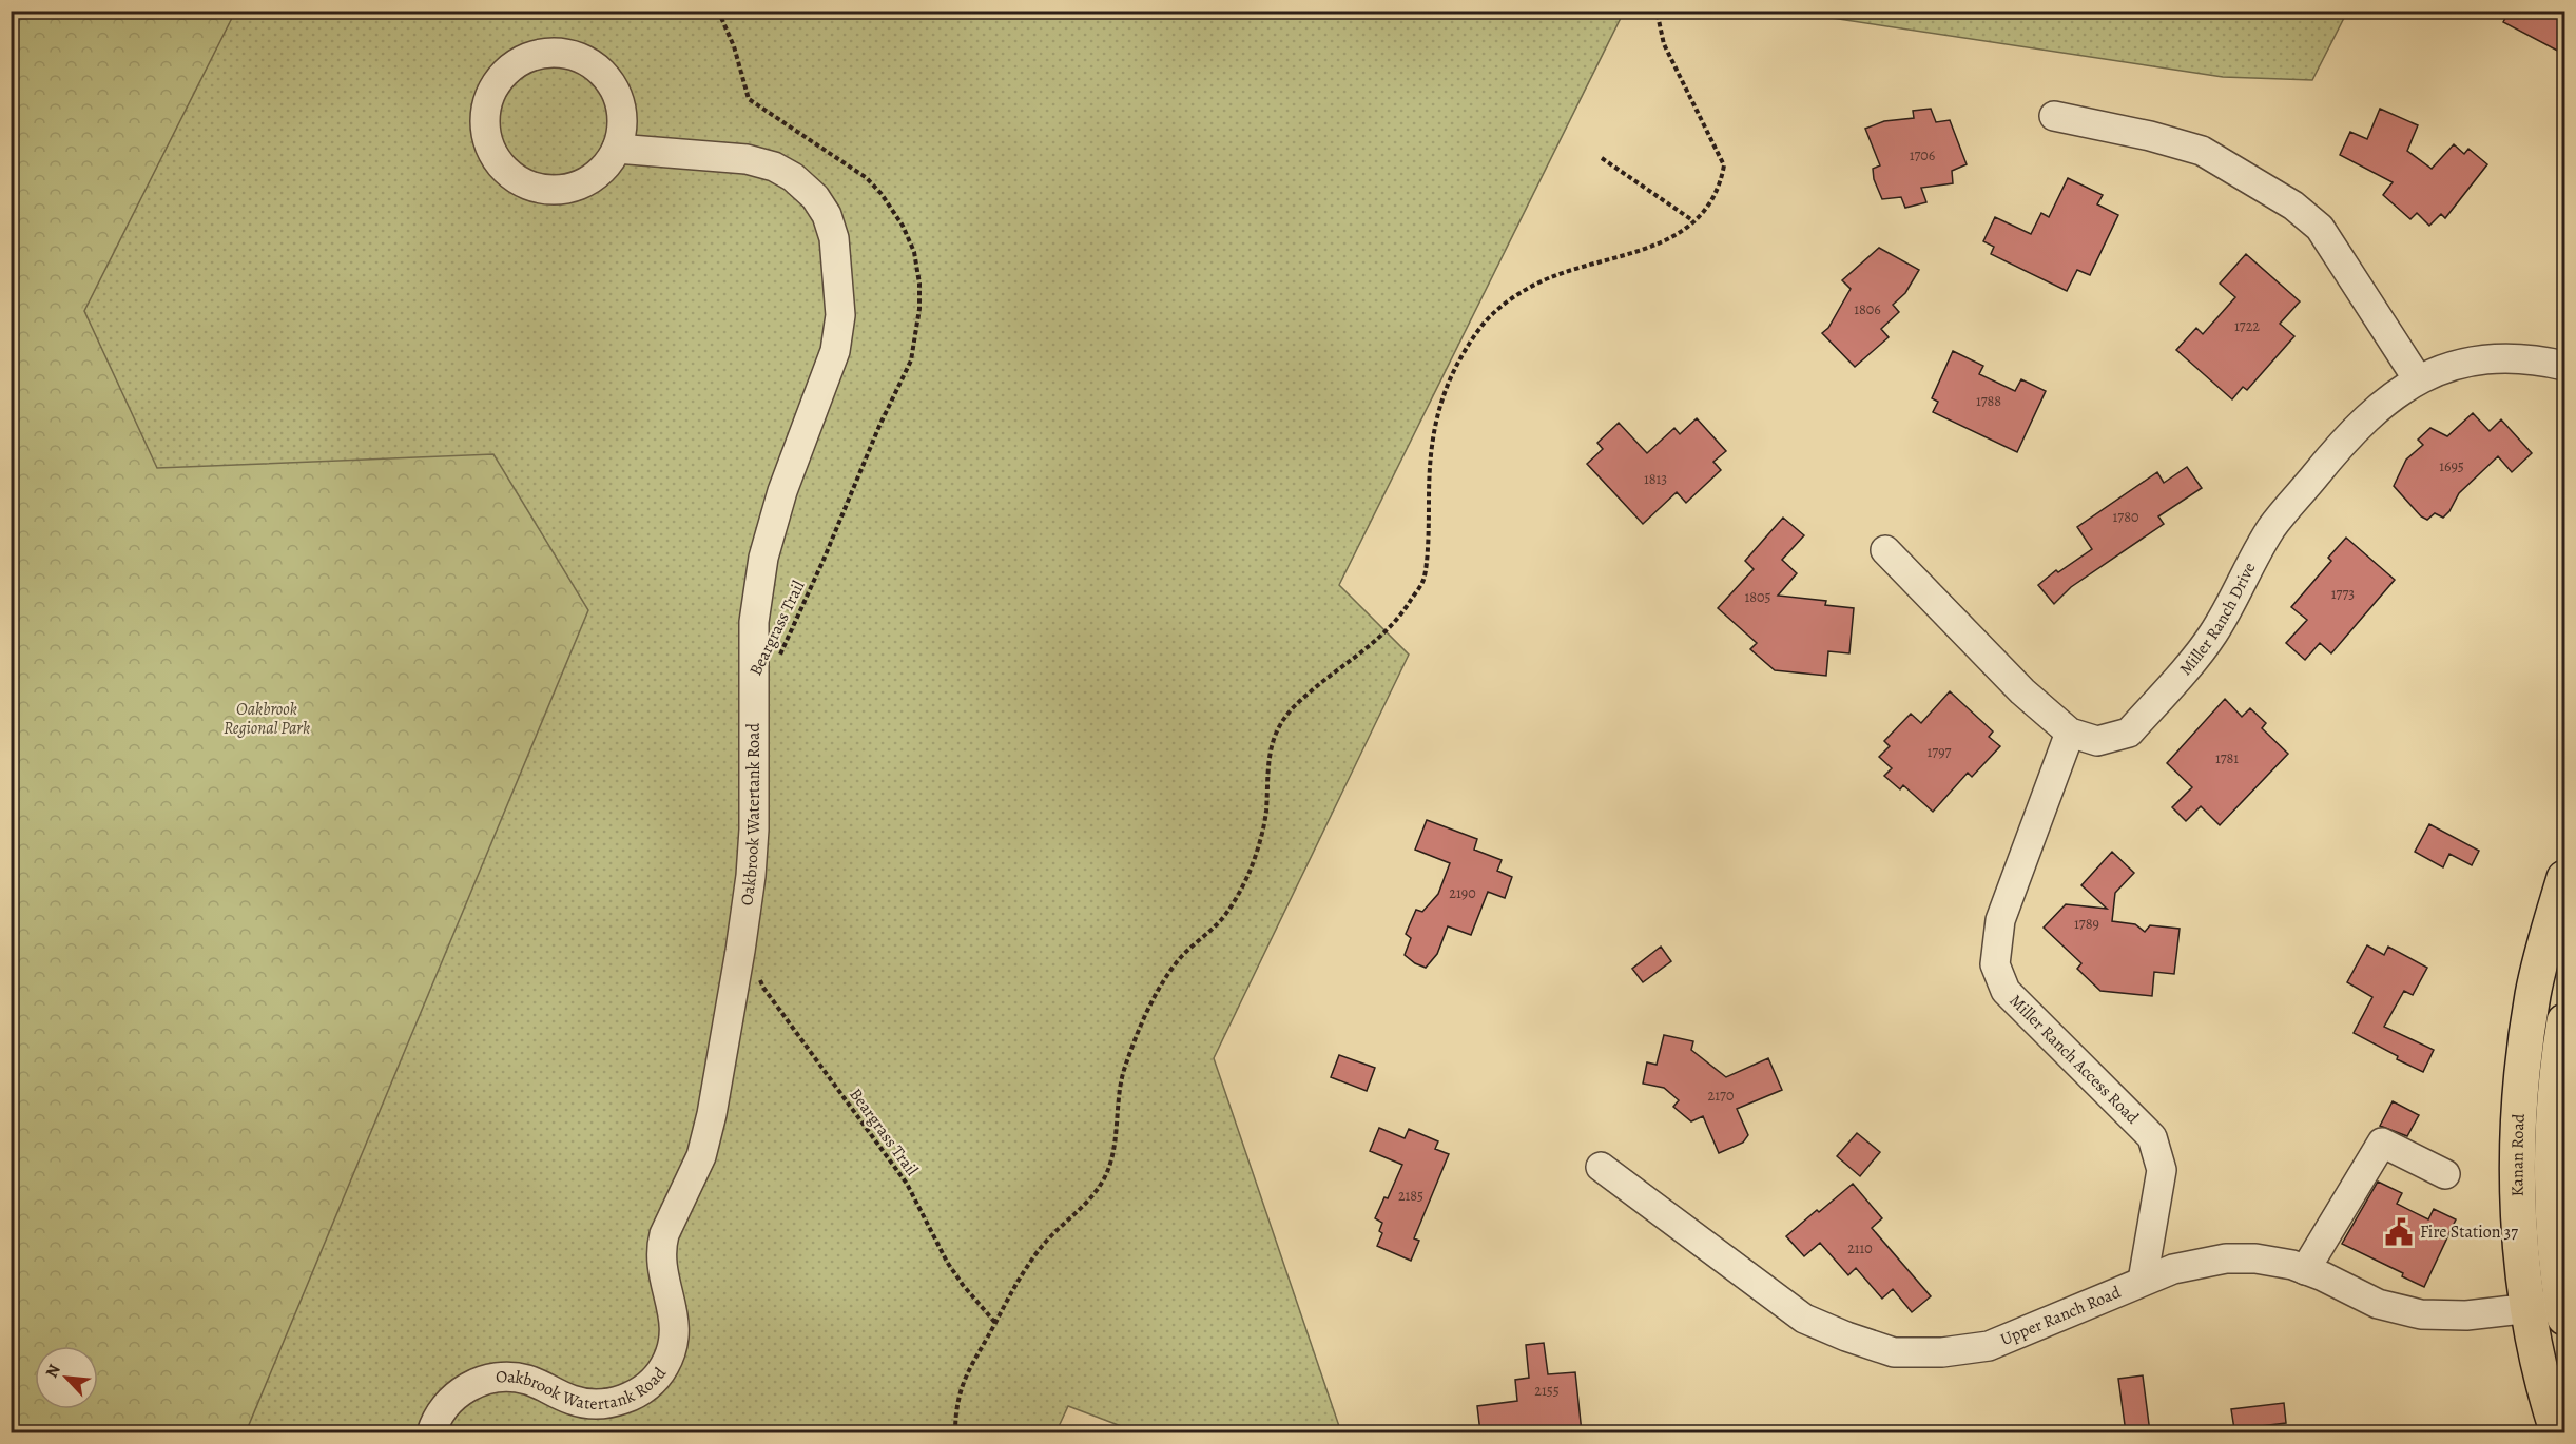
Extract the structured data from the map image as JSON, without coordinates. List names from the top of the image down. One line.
{"streets":{"main road":["Kanan Road"],"street":["Miller Ranch Drive","Oakbrook Watertank Road","Miller Ranch Access Road","Upper Ranch Road"],"path":["Beargrass Trail"]},"crossings":[["Miller Ranch Drive","Miller Ranch Access Road"],["Miller Ranch Access Road","Upper Ranch Road"],["Kanan Road","Upper Ranch Road"]],"parks":["Oakbrook Regional Park"],"places":{"public building":["Fire Station 37"]},"house_numbers":["1706","1806","1722","1788","1695","1813","1780","1773","1805","1797","1781","2190","1789","2170","2185","2110","2155"],"north":"top left"}
